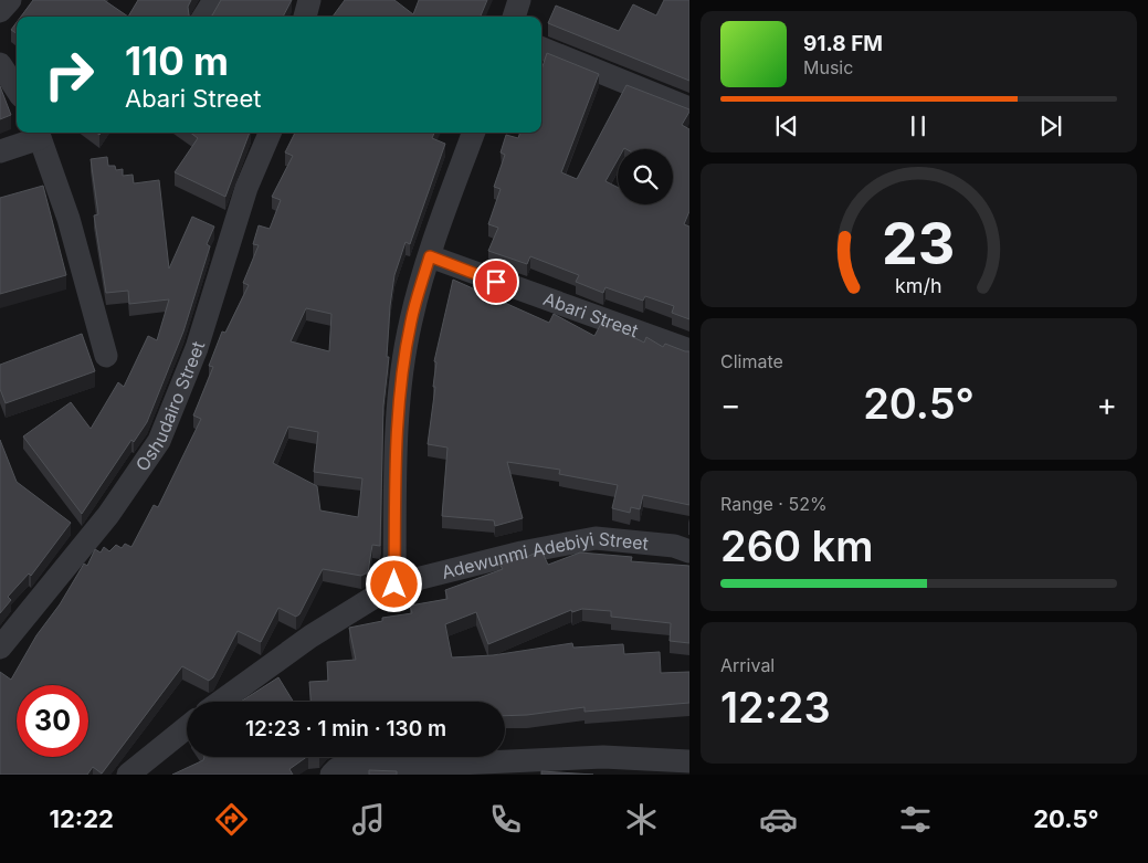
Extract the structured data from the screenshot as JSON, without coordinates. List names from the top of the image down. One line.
{"streets":{"street":["Abari Street","Oshudairo Street","Adewunmi Adebiyi Street"]},"page":{"turn":["110 m","Abari Street"],"song":["91.8 FM","Music"],"tile":["Climate",["Range · 52%","260 km"],["Arrival","12:23"]],"heat":["−","20.5°","+"],"limit":"30","trip":"12:23 · 1 min · 130 m","tabs":["12:22","20.5°"],"gauge":["23","km/h"]}}
